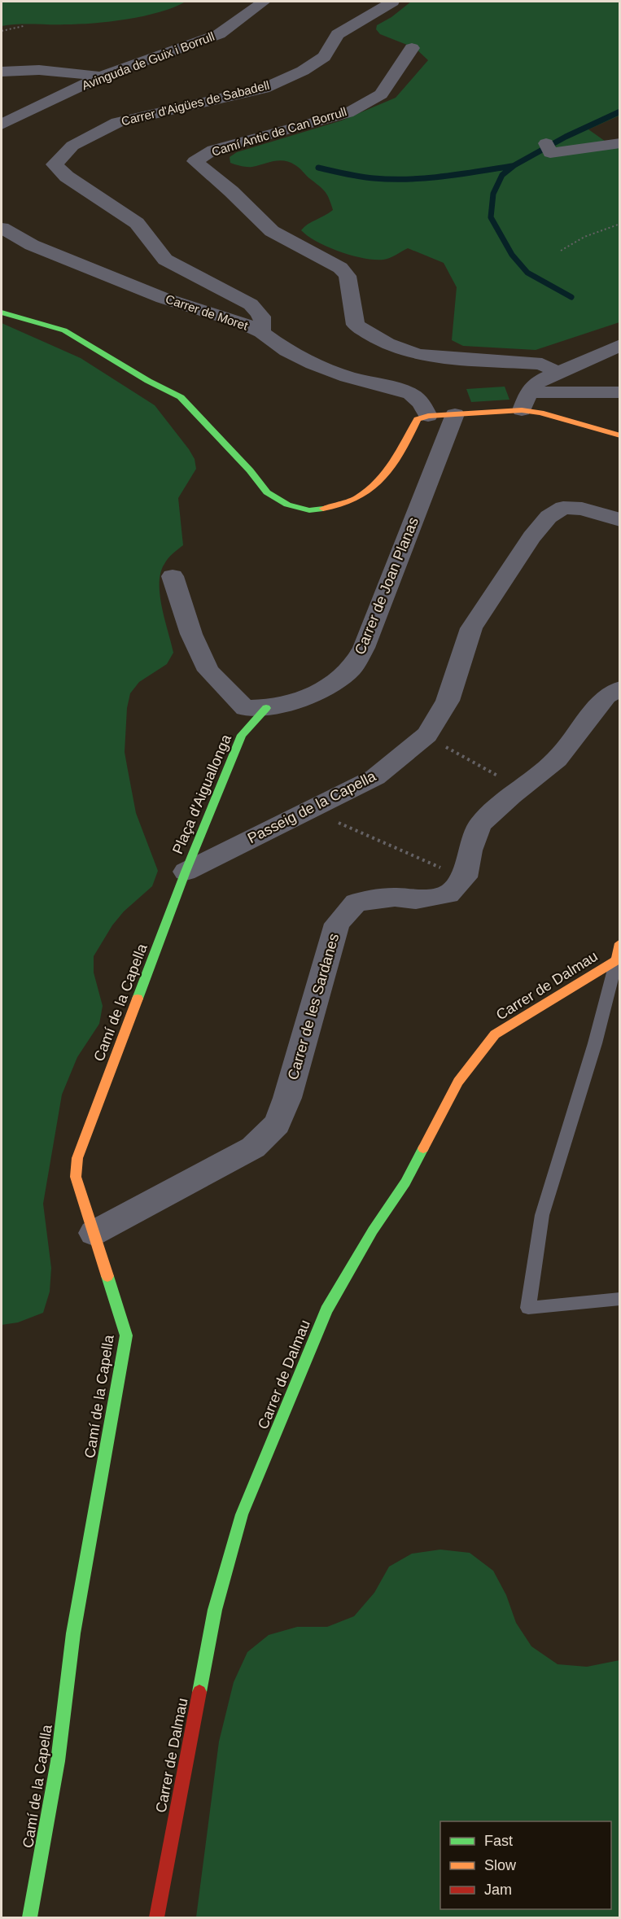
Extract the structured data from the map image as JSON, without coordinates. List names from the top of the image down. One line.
{"streets":{"street":["Avinguda de Guix i Borrull","Carrer d'Aigües de Sabadell","Camí Antic de Can Borrull","Carrer de Moret","Carrer de Joan Planas","Plaça d'Aiguallonga","Passeig de la Capella","Carrer de Dalmau","Camí de la Capella","Carrer de les Sardanes"]},"crossings":[["Carrer d'Aigües de Sabadell","Carrer de Moret"],["Carrer de Joan Planas","Plaça d'Aiguallonga"],["Plaça d'Aiguallonga","Passeig de la Capella"],["Plaça d'Aiguallonga","Camí de la Capella"],["Passeig de la Capella","Camí de la Capella"],["Camí de la Capella","Carrer de les Sardanes"]],"legend":["Fast","Slow","Jam"]}
